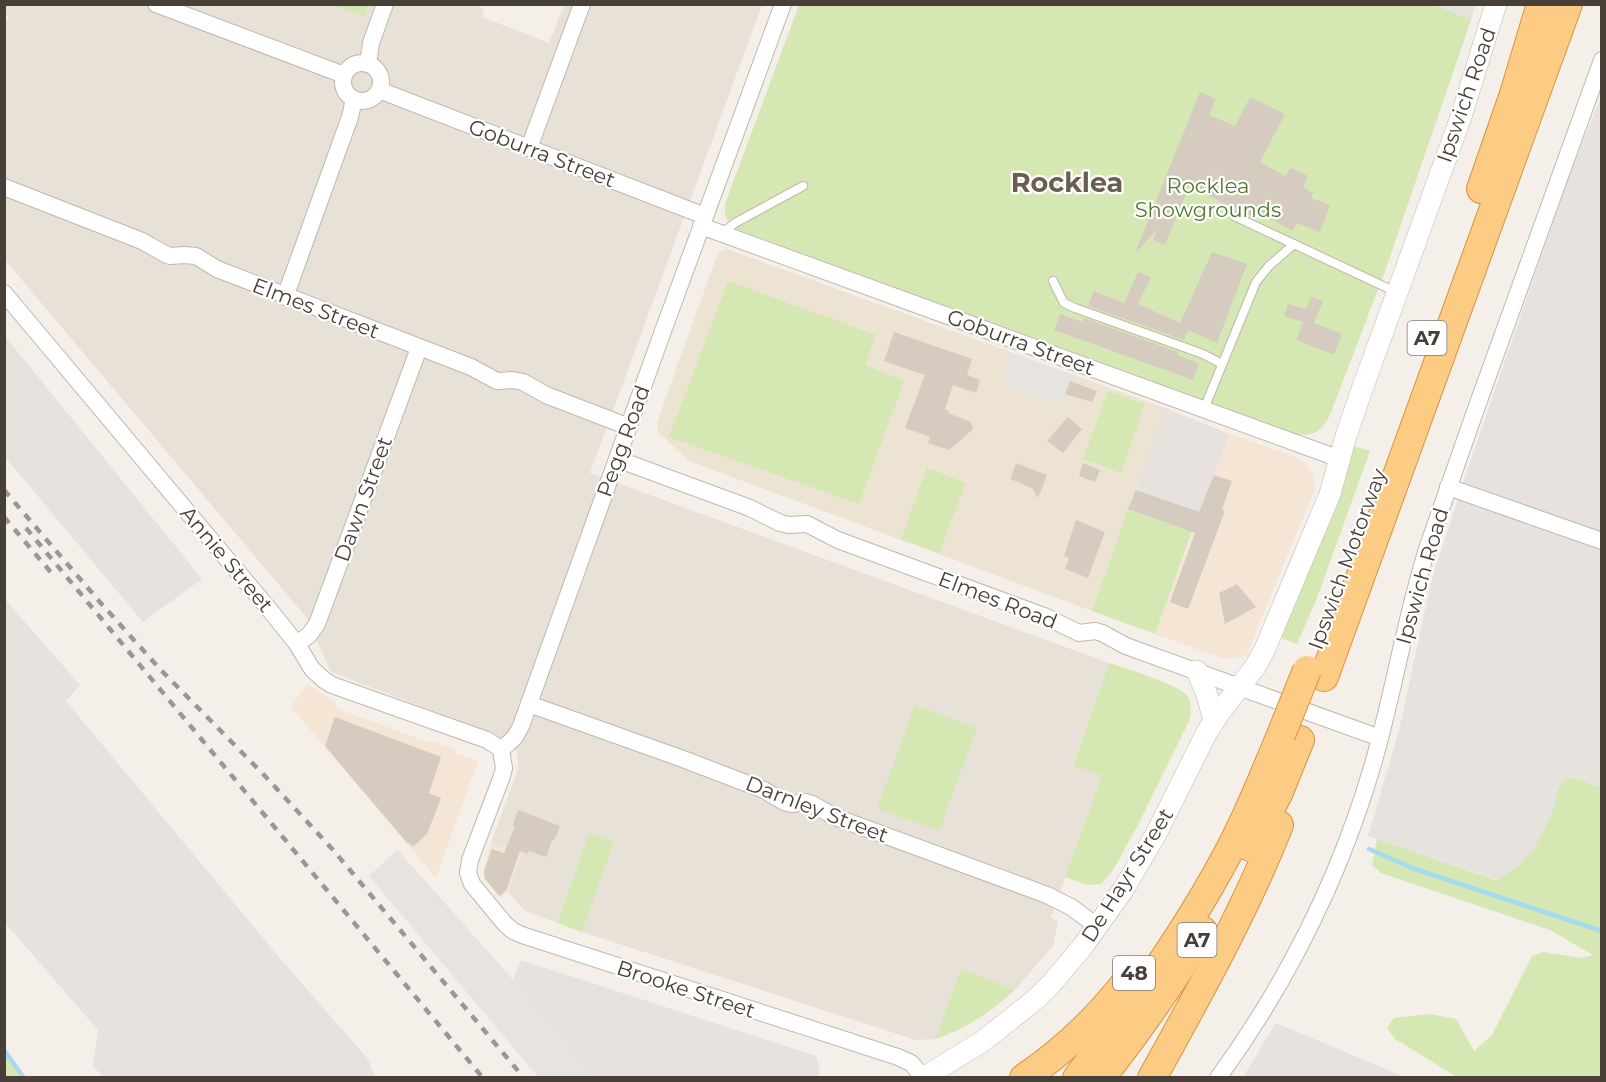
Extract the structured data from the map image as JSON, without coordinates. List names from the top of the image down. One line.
{"streets":{"highway":["A7","Ipswich Motorway","48"],"street":["Ipswich Road","Goburra Street","Elmes Street","Pegg Road","Dawn Street","Annie Street","Elmes Road","Darnley Street","De Hayr Street","Brooke Street"]},"crossings":[["Ipswich Road","Goburra Street"],["Ipswich Road","Elmes Road"],["Ipswich Road","De Hayr Street"],["Goburra Street","Pegg Road"],["Elmes Street","Pegg Road"],["Elmes Street","Dawn Street"],["Pegg Road","Annie Street"],["Pegg Road","Elmes Road"],["Pegg Road","Darnley Street"],["Pegg Road","Brooke Street"],["Dawn Street","Annie Street"],["Annie Street","Brooke Street"],["Ipswich Motorway","48"],["Elmes Road","De Hayr Street"],["Darnley Street","De Hayr Street"],["De Hayr Street","Brooke Street"]],"districts":["Rocklea"],"parks":["Rocklea Showgrounds"]}
